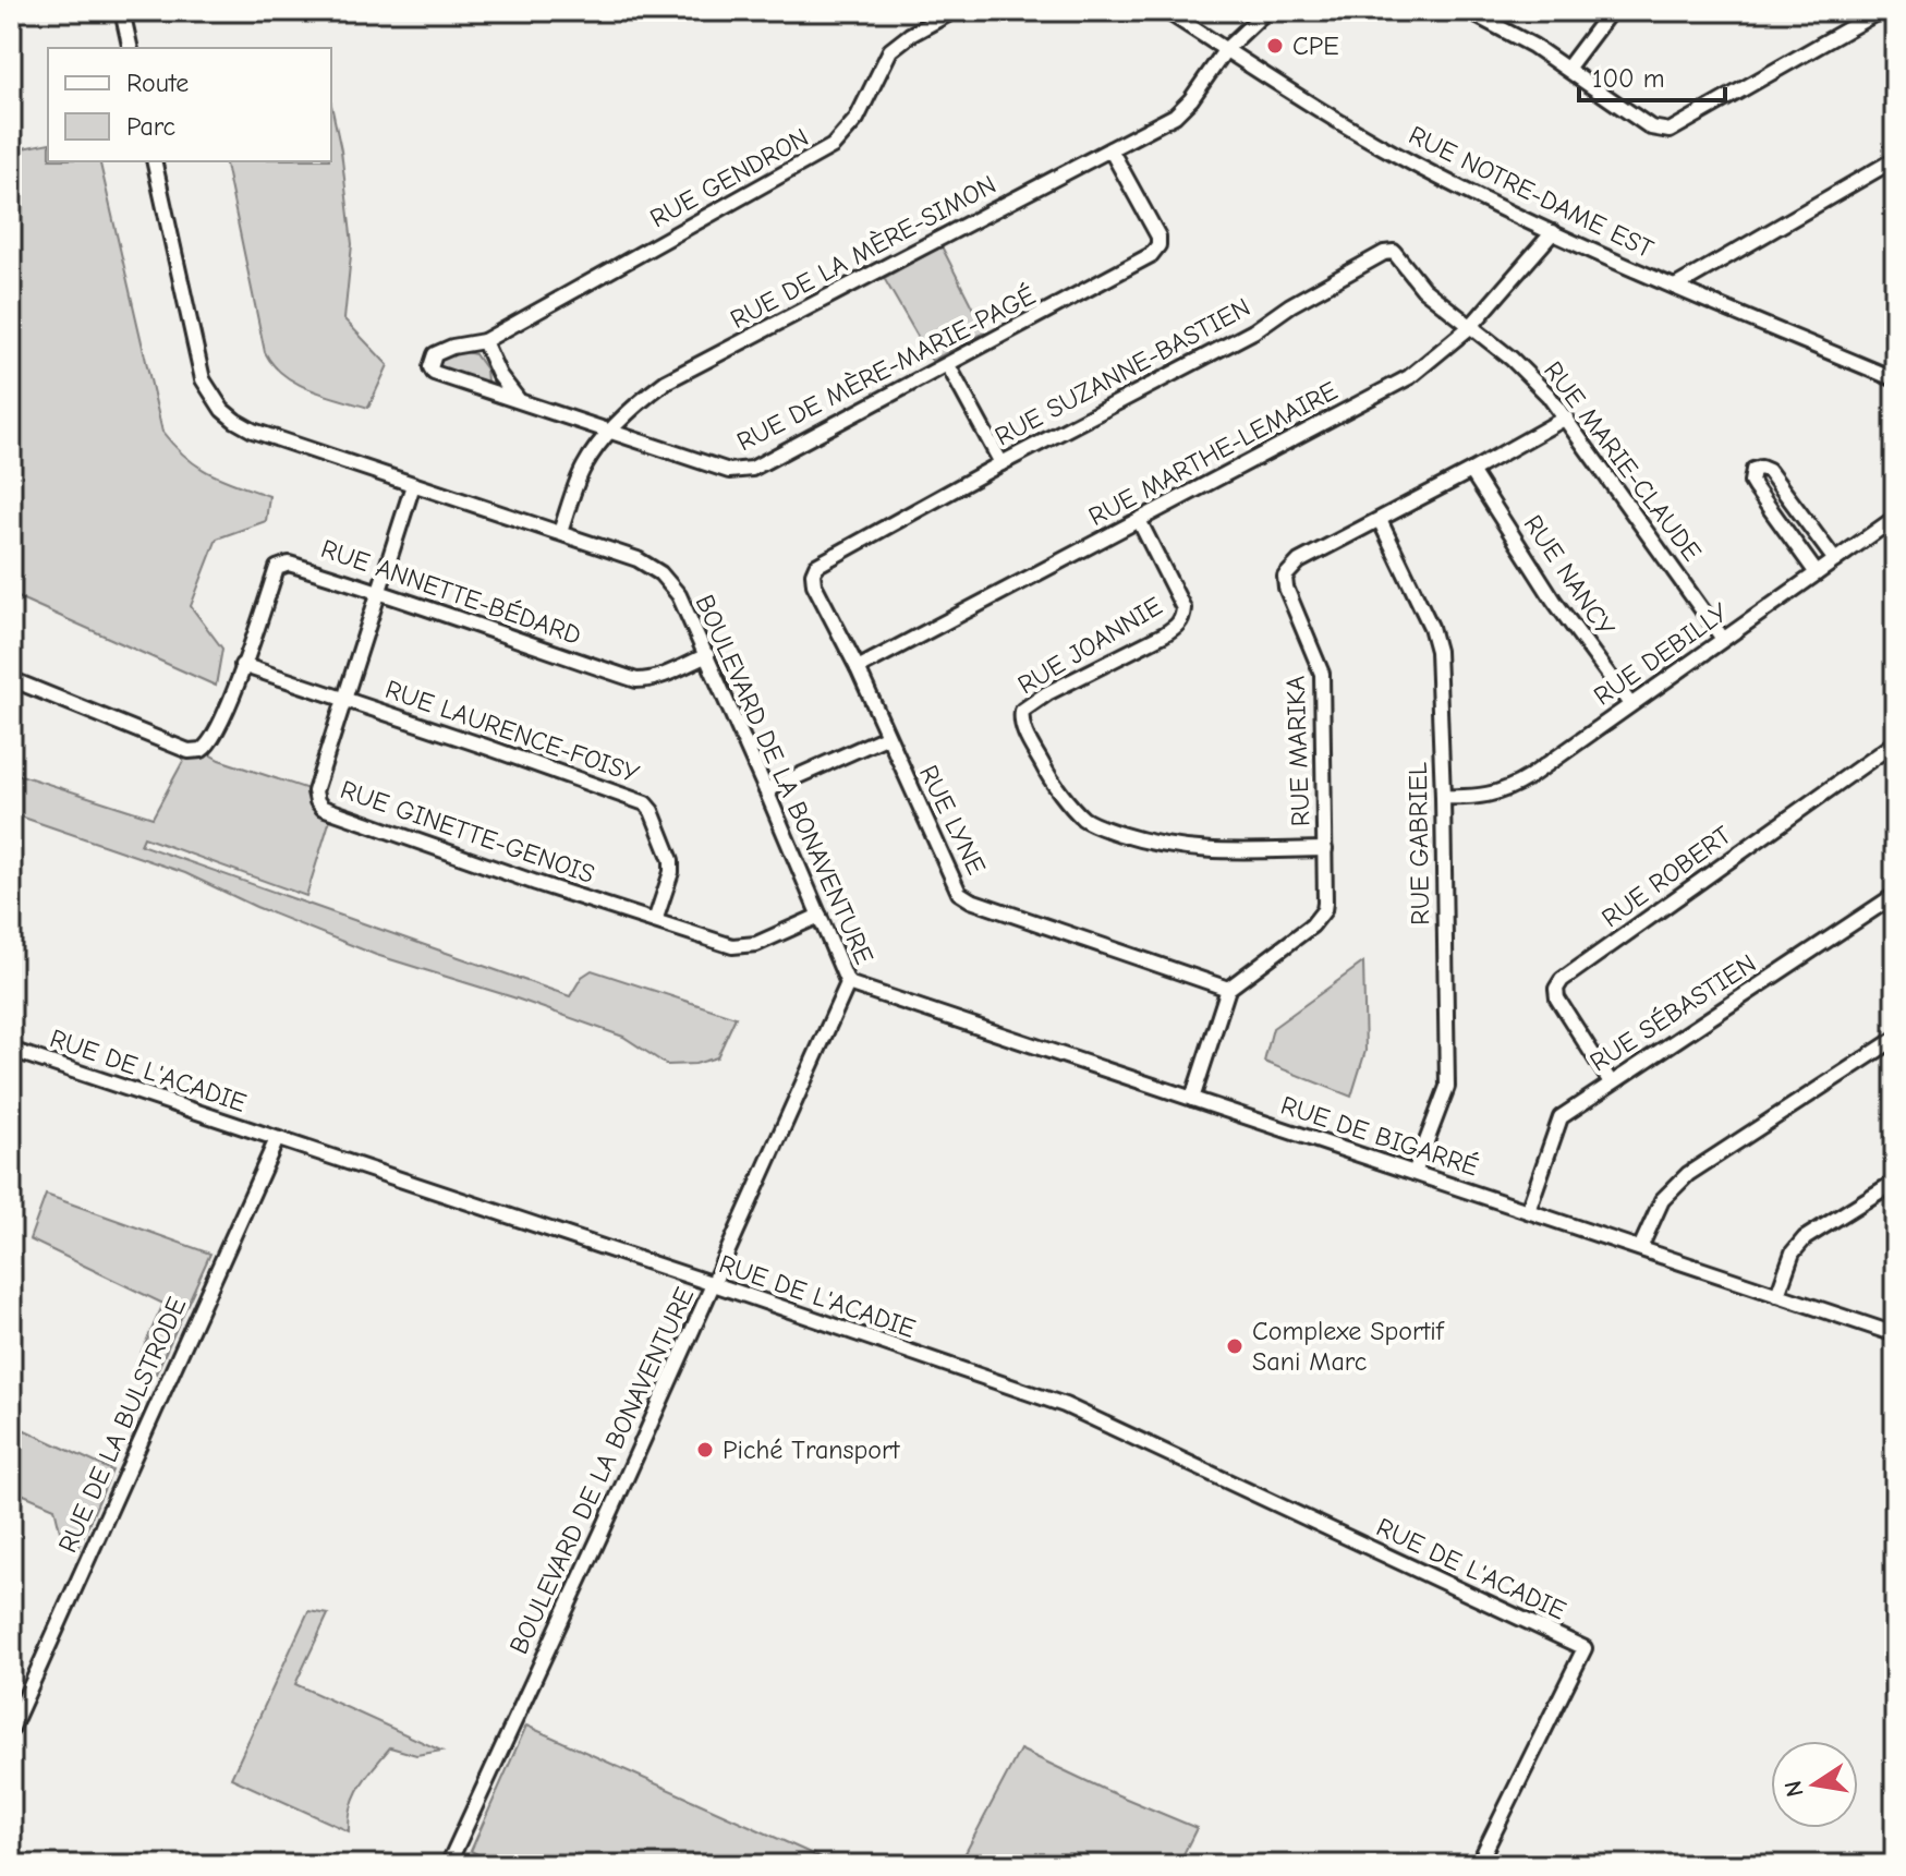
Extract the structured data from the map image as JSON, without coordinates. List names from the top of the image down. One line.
{"streets":{"street":["RUE GENDRON","RUE NOTRE-DAME EST","RUE DE LA MÈRE-SIMON","RUE DE MÈRE-MARIE-PAGÉ","RUE SUZANNE-BASTIEN","RUE MARTHE-LEMAIRE","RUE MARIE-CLAUDE","RUE NANCY","RUE ANNETTE-BÉDARD","RUE JOANNIE","RUE DEBILLY","RUE LAURENCE-FOISY","RUE MARIKA","BOULEVARD DE LA BONAVENTURE","RUE LYNE","RUE GINETTE-GENOIS","RUE GABRIEL","RUE ROBERT","RUE SÉBASTIEN","RUE DE L'ACADIE","RUE DE BIGARRÉ","RUE DE LA BULSTRODE"]},"crossings":[["RUE GENDRON","RUE DE MÈRE-MARIE-PAGÉ"],["RUE NOTRE-DAME EST","RUE DE LA MÈRE-SIMON"],["RUE NOTRE-DAME EST","RUE MARTHE-LEMAIRE"],["RUE DE LA MÈRE-SIMON","RUE DE MÈRE-MARIE-PAGÉ"],["RUE DE LA MÈRE-SIMON","BOULEVARD DE LA BONAVENTURE"],["RUE SUZANNE-BASTIEN","RUE MARTHE-LEMAIRE"],["RUE SUZANNE-BASTIEN","RUE MARIE-CLAUDE"],["RUE SUZANNE-BASTIEN","RUE LYNE"],["RUE MARTHE-LEMAIRE","RUE MARIE-CLAUDE"],["RUE MARTHE-LEMAIRE","RUE JOANNIE"],["RUE MARTHE-LEMAIRE","RUE LYNE"],["RUE MARIE-CLAUDE","RUE DEBILLY"],["RUE MARIE-CLAUDE","RUE MARIKA"],["RUE NANCY","RUE DEBILLY"],["RUE NANCY","RUE MARIKA"],["RUE ANNETTE-BÉDARD","RUE LAURENCE-FOISY"],["RUE ANNETTE-BÉDARD","BOULEVARD DE LA BONAVENTURE"],["RUE ANNETTE-BÉDARD","RUE GINETTE-GENOIS"],["RUE JOANNIE","RUE MARIKA"],["RUE DEBILLY","RUE GABRIEL"],["RUE LAURENCE-FOISY","RUE GINETTE-GENOIS"],["RUE MARIKA","RUE LYNE"],["RUE MARIKA","RUE GABRIEL"],["BOULEVARD DE LA BONAVENTURE","RUE GINETTE-GENOIS"],["BOULEVARD DE LA BONAVENTURE","RUE DE L'ACADIE"],["BOULEVARD DE LA BONAVENTURE","RUE DE BIGARRÉ"],["RUE GABRIEL","RUE DE BIGARRÉ"],["RUE ROBERT","RUE SÉBASTIEN"],["RUE SÉBASTIEN","RUE DE BIGARRÉ"],["RUE DE L'ACADIE","RUE DE LA BULSTRODE"]],"places":["CPE","Complexe Sportif Sani Marc","Piché Transport"],"legend":["Route","Parc"],"scale_bar":"100 m","north":"left"}
